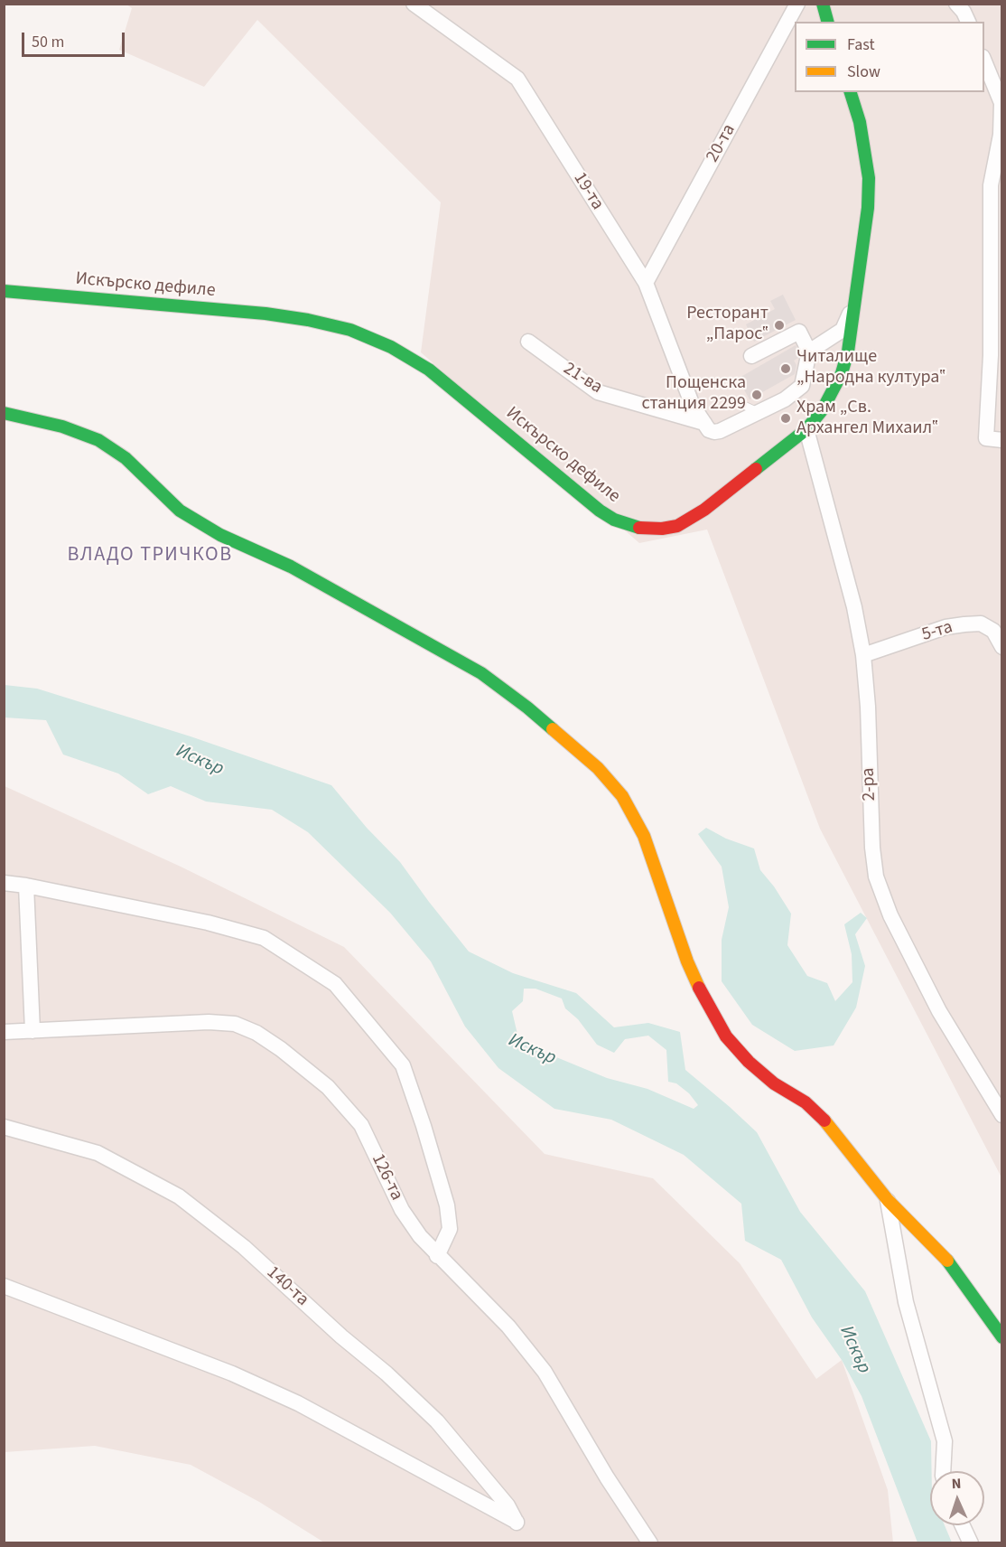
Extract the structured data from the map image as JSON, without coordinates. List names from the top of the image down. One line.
{"streets":{"street":["20-та","19-та","Искърско дефиле","21-ва","5-та","2-ра","126-та","140-та"]},"crossings":[["20-та","19-та"],["19-та","21-ва"],["Искърско дефиле","2-ра"],["5-та","2-ра"]],"districts":["ВЛАДО ТРИЧКОВ"],"water":["Искър"],"places":["Ресторант „Парос‟","Читалище „Народна култура‟","Пощенска станция 2299","Храм „Св. Архангел Михаил‟"],"legend":["Fast","Slow"],"scale_bar":"50 m","north":"top"}
